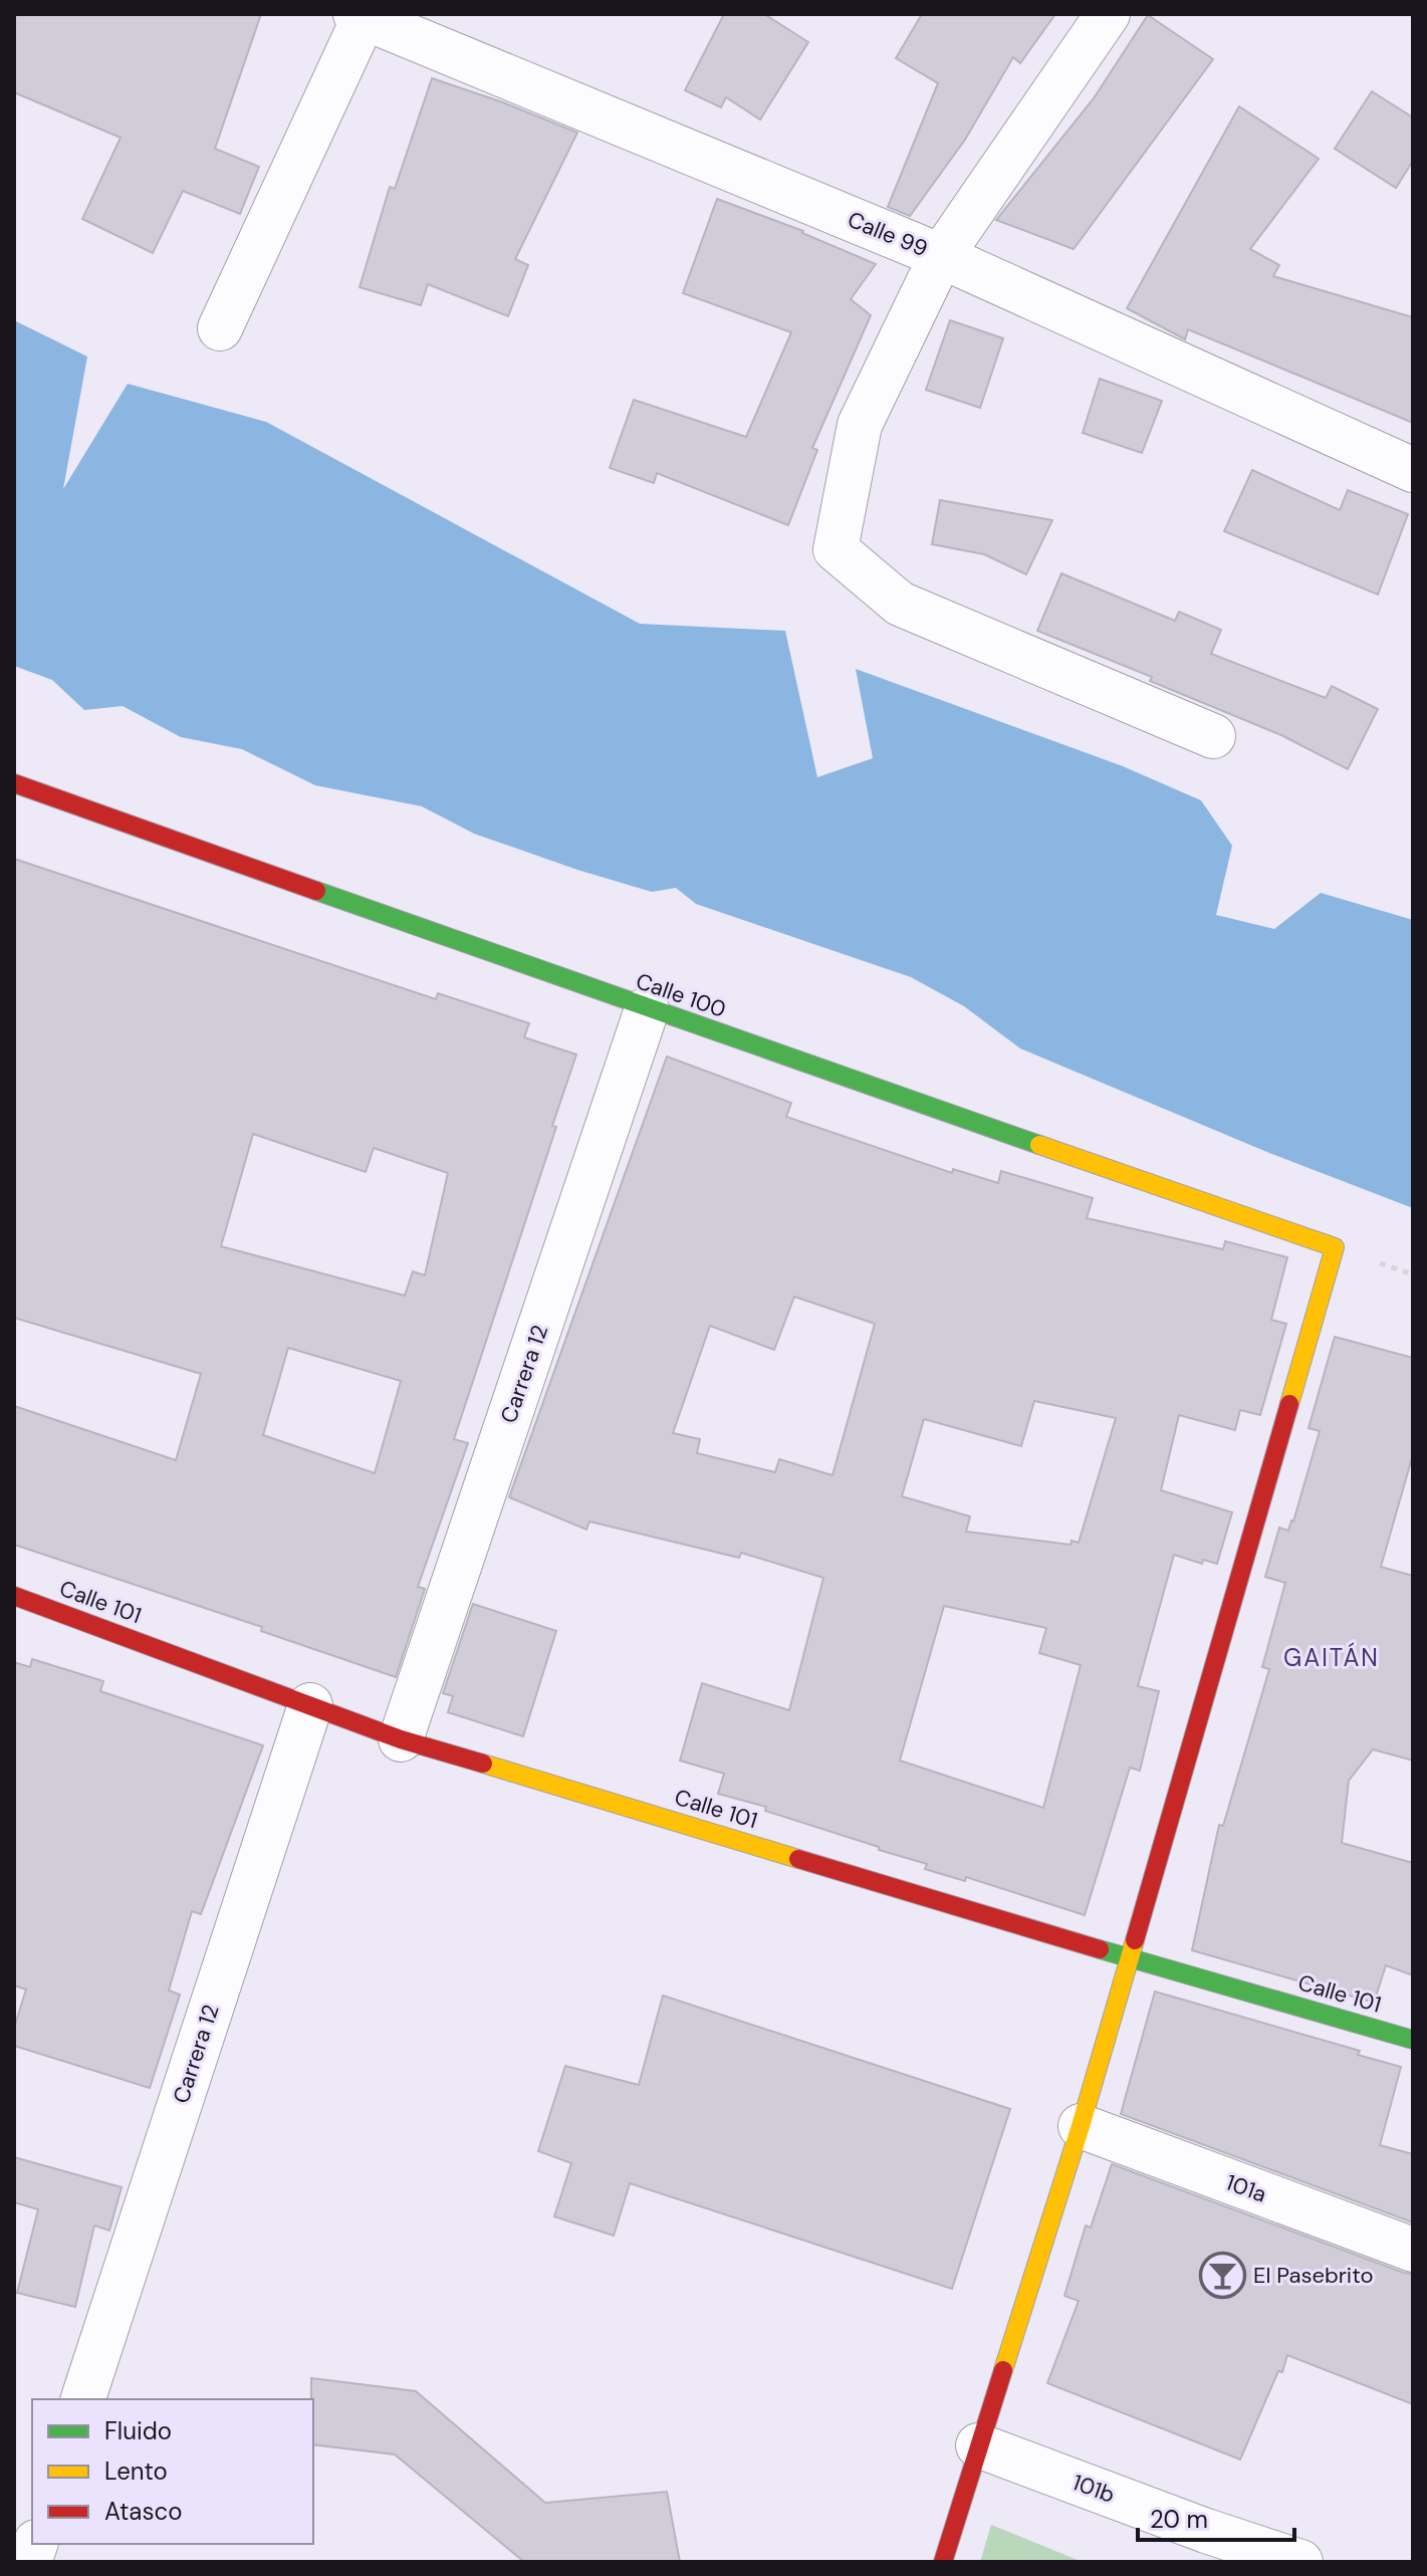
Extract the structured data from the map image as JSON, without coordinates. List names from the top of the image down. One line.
{"streets":{"street":["Calle 99","Calle 100","Carrera 12","Calle 101","101a","101b"]},"crossings":[["Calle 100","Carrera 12"],["Calle 100","Calle 101"],["Carrera 12","Calle 101"]],"districts":["GAITÁN"],"places":{"bar":["El Pasebrito"]},"legend":["Fluido","Lento","Atasco"],"scale_bar":"20 m"}
